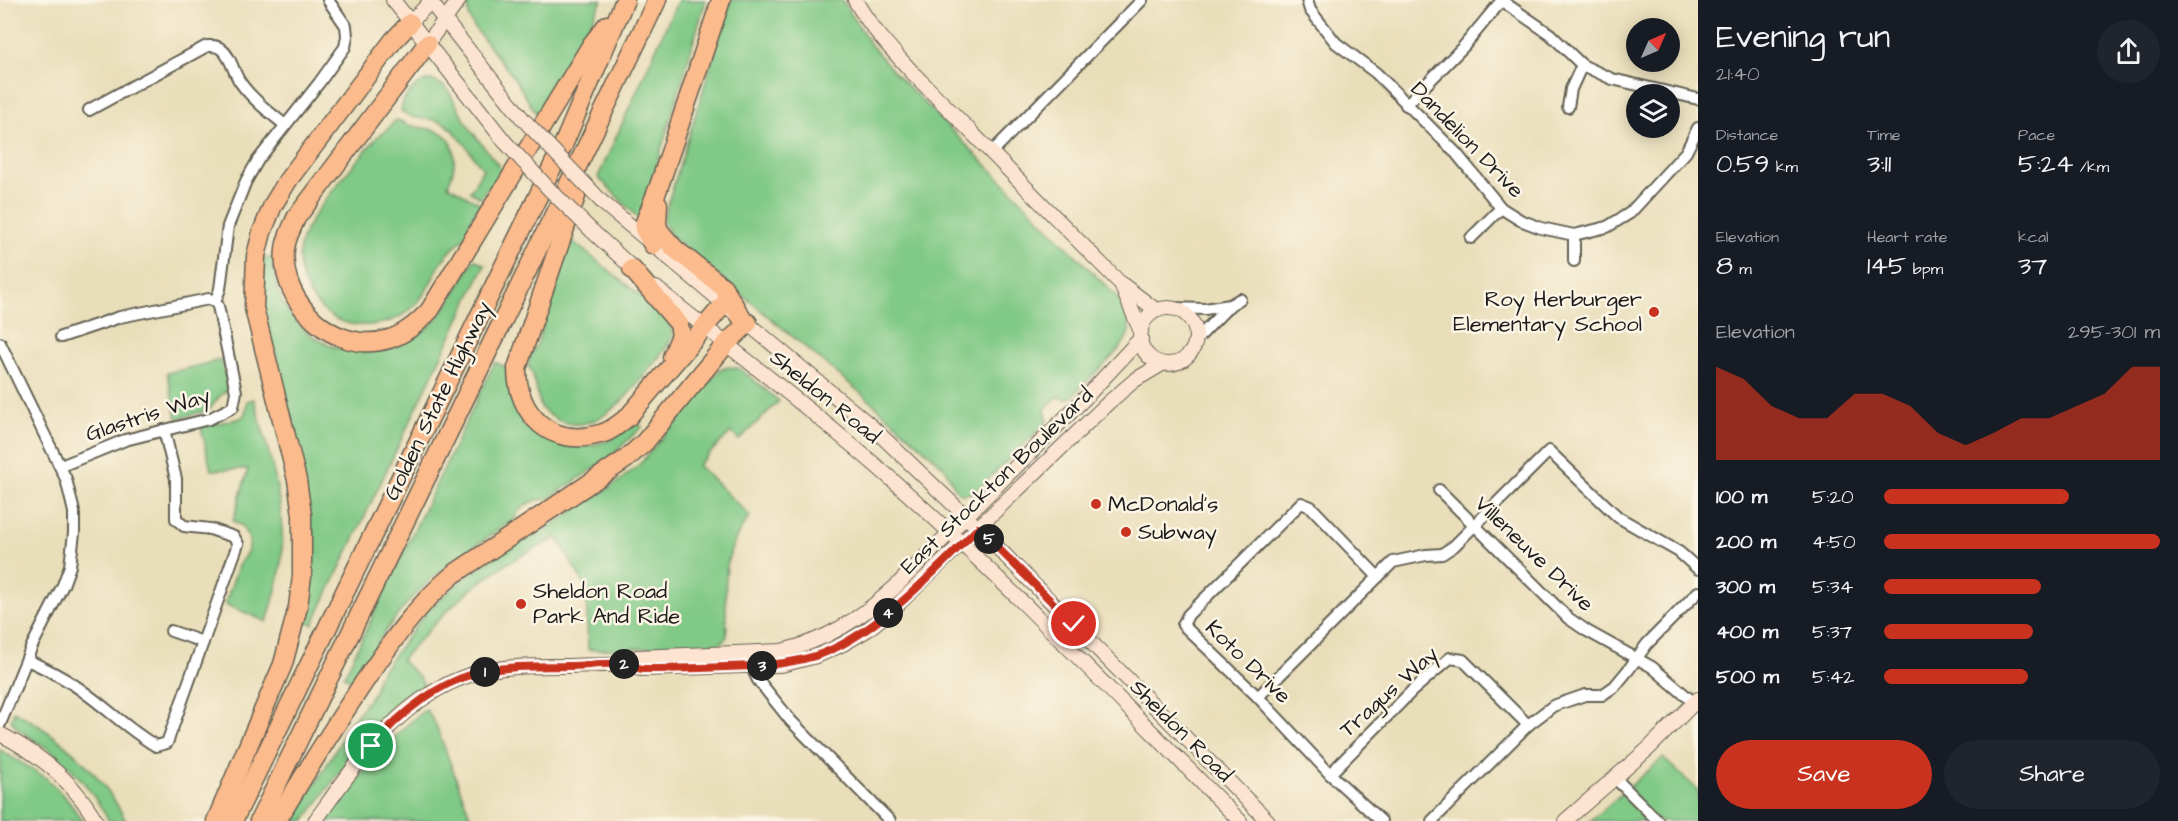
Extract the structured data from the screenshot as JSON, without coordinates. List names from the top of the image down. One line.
{"streets":{"highway":["Golden State Highway"],"main road":["Sheldon Road","East Stockton Boulevard"],"street":["Dandelion Drive","Glastris Way","Villeneuve Drive","Koto Drive","Tragus Way"]},"crossings":[["Sheldon Road","East Stockton Boulevard"],["Koto Drive","Tragus Way"]],"places":["Roy Herburger Elementary School","McDonald's","Subway","Sheldon Road Park And Ride"],"north":"top right","page":{"heading":["Evening run","21:40"],"stats":[["Distance","0.59 km"],["Time","3:11"],["Pace","5:24 /km"],["Elevation","8 m"],["Heart rate","145 bpm"],["kcal","37"]],"chart":["Elevation","295–301 m"],"list":[{"name":"100 m","note":"5:20"},{"name":"200 m","note":"4:50"},{"name":"300 m","note":"5:34"},{"name":"400 m","note":"5:37"},{"name":"500 m","note":"5:42"}],"pins":["5","4","2","3","1"],"buttons":["Save","Share"]}}
